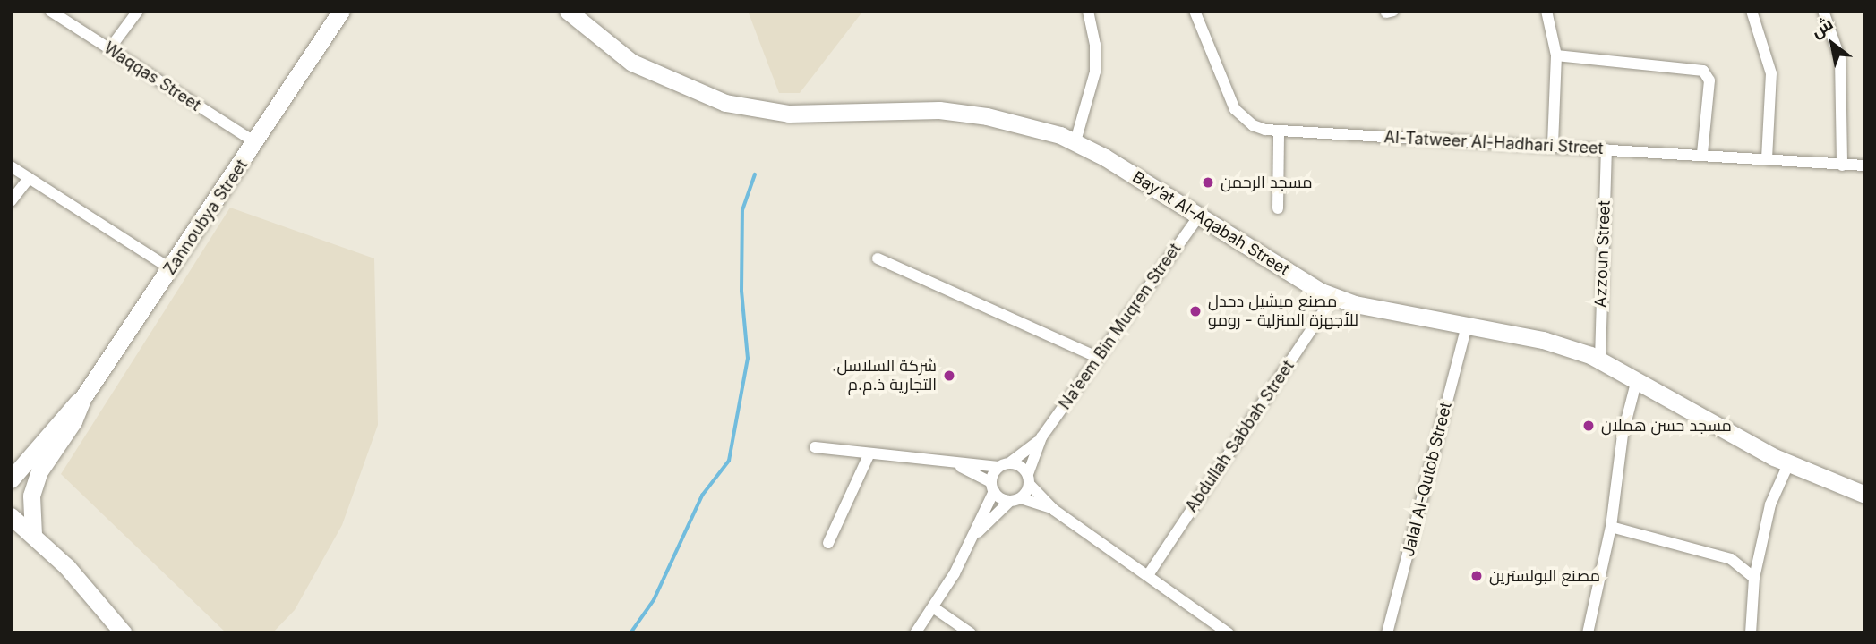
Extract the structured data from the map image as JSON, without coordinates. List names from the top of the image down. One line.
{"streets":{"street":["Waqqas Street","Al-Tatweer Al-Hadhari Street","Zannoubya Street","Bay’at Al-Aqabah Street","Azzoun Street","Na’eem Bin Muqren Street","Abdullah Sabbah Street","Jalal Al-Qutob Street"]},"crossings":[["Waqqas Street","Zannoubya Street"],["Al-Tatweer Al-Hadhari Street","Azzoun Street"],["Bay’at Al-Aqabah Street","Azzoun Street"],["Bay’at Al-Aqabah Street","Na’eem Bin Muqren Street"],["Bay’at Al-Aqabah Street","Abdullah Sabbah Street"],["Bay’at Al-Aqabah Street","Jalal Al-Qutob Street"]],"places":["مسجد الرحمن","مصنع ميشيل دحدل للأجهزة المنزلية - رومو",".شركة السلاسل التجارية ذ.م.م","مسجد حسن هملان","مصنع البولسترين"],"north":"top left"}
